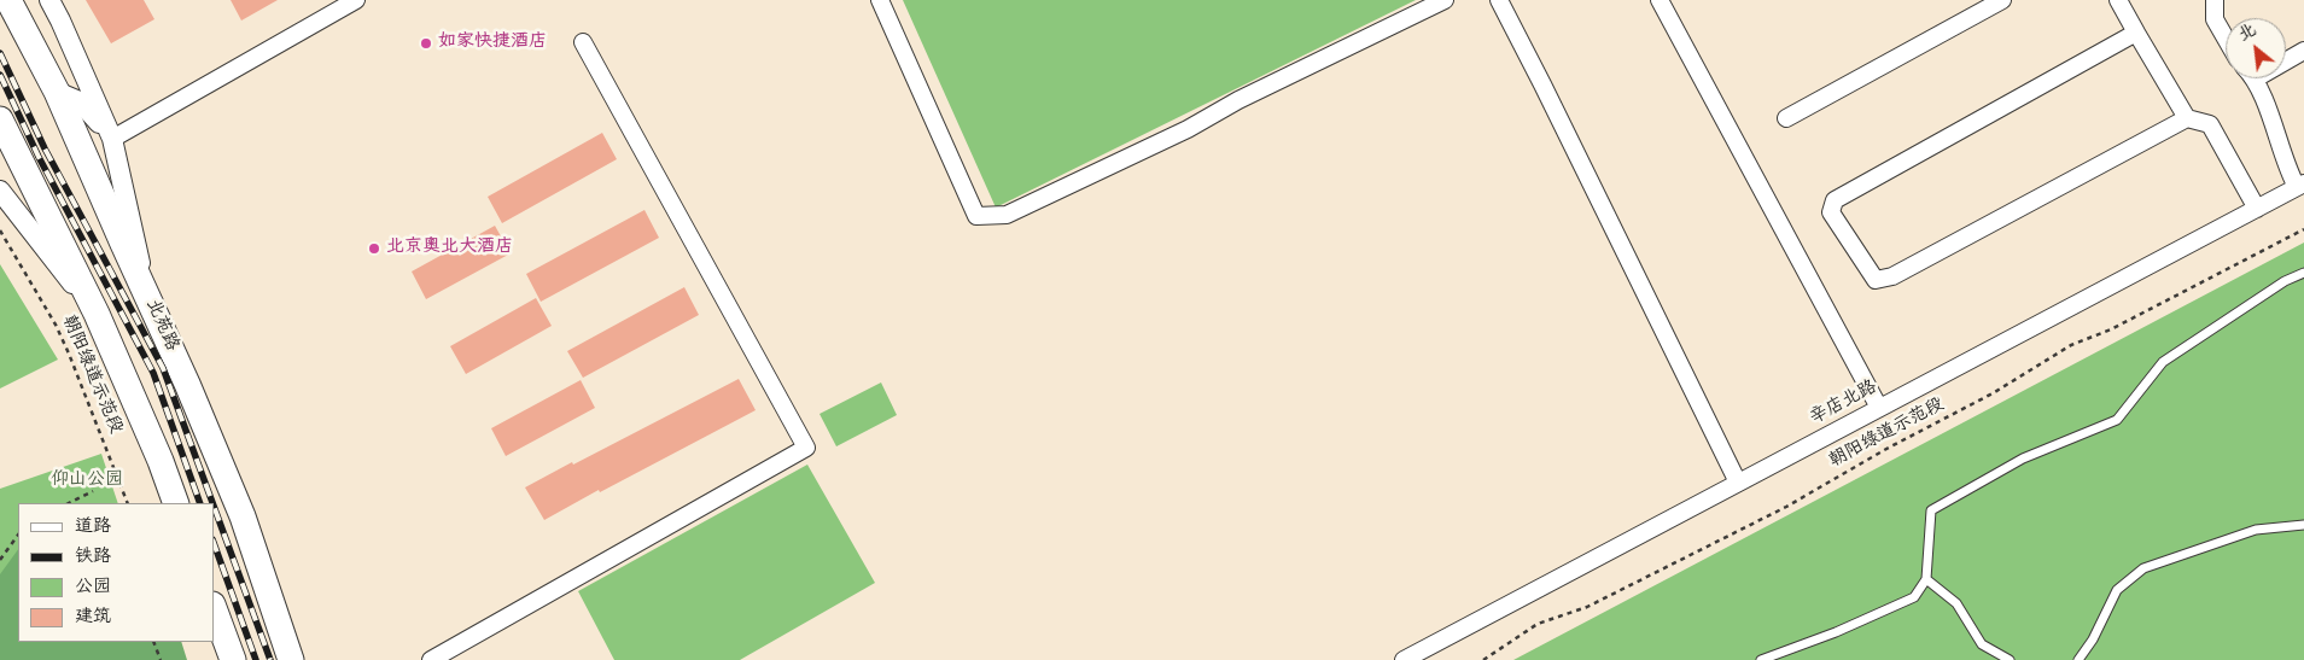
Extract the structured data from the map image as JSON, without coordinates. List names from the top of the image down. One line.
{"streets":{"main road":["北苑路"],"street":["辛店北路"],"path":["朝阳绿道示范段"]},"parks":["仰山公园"],"places":["如家快捷酒店","北京奥北大酒店"],"legend":["道路","铁路","公园","建筑"],"north":"top left"}
